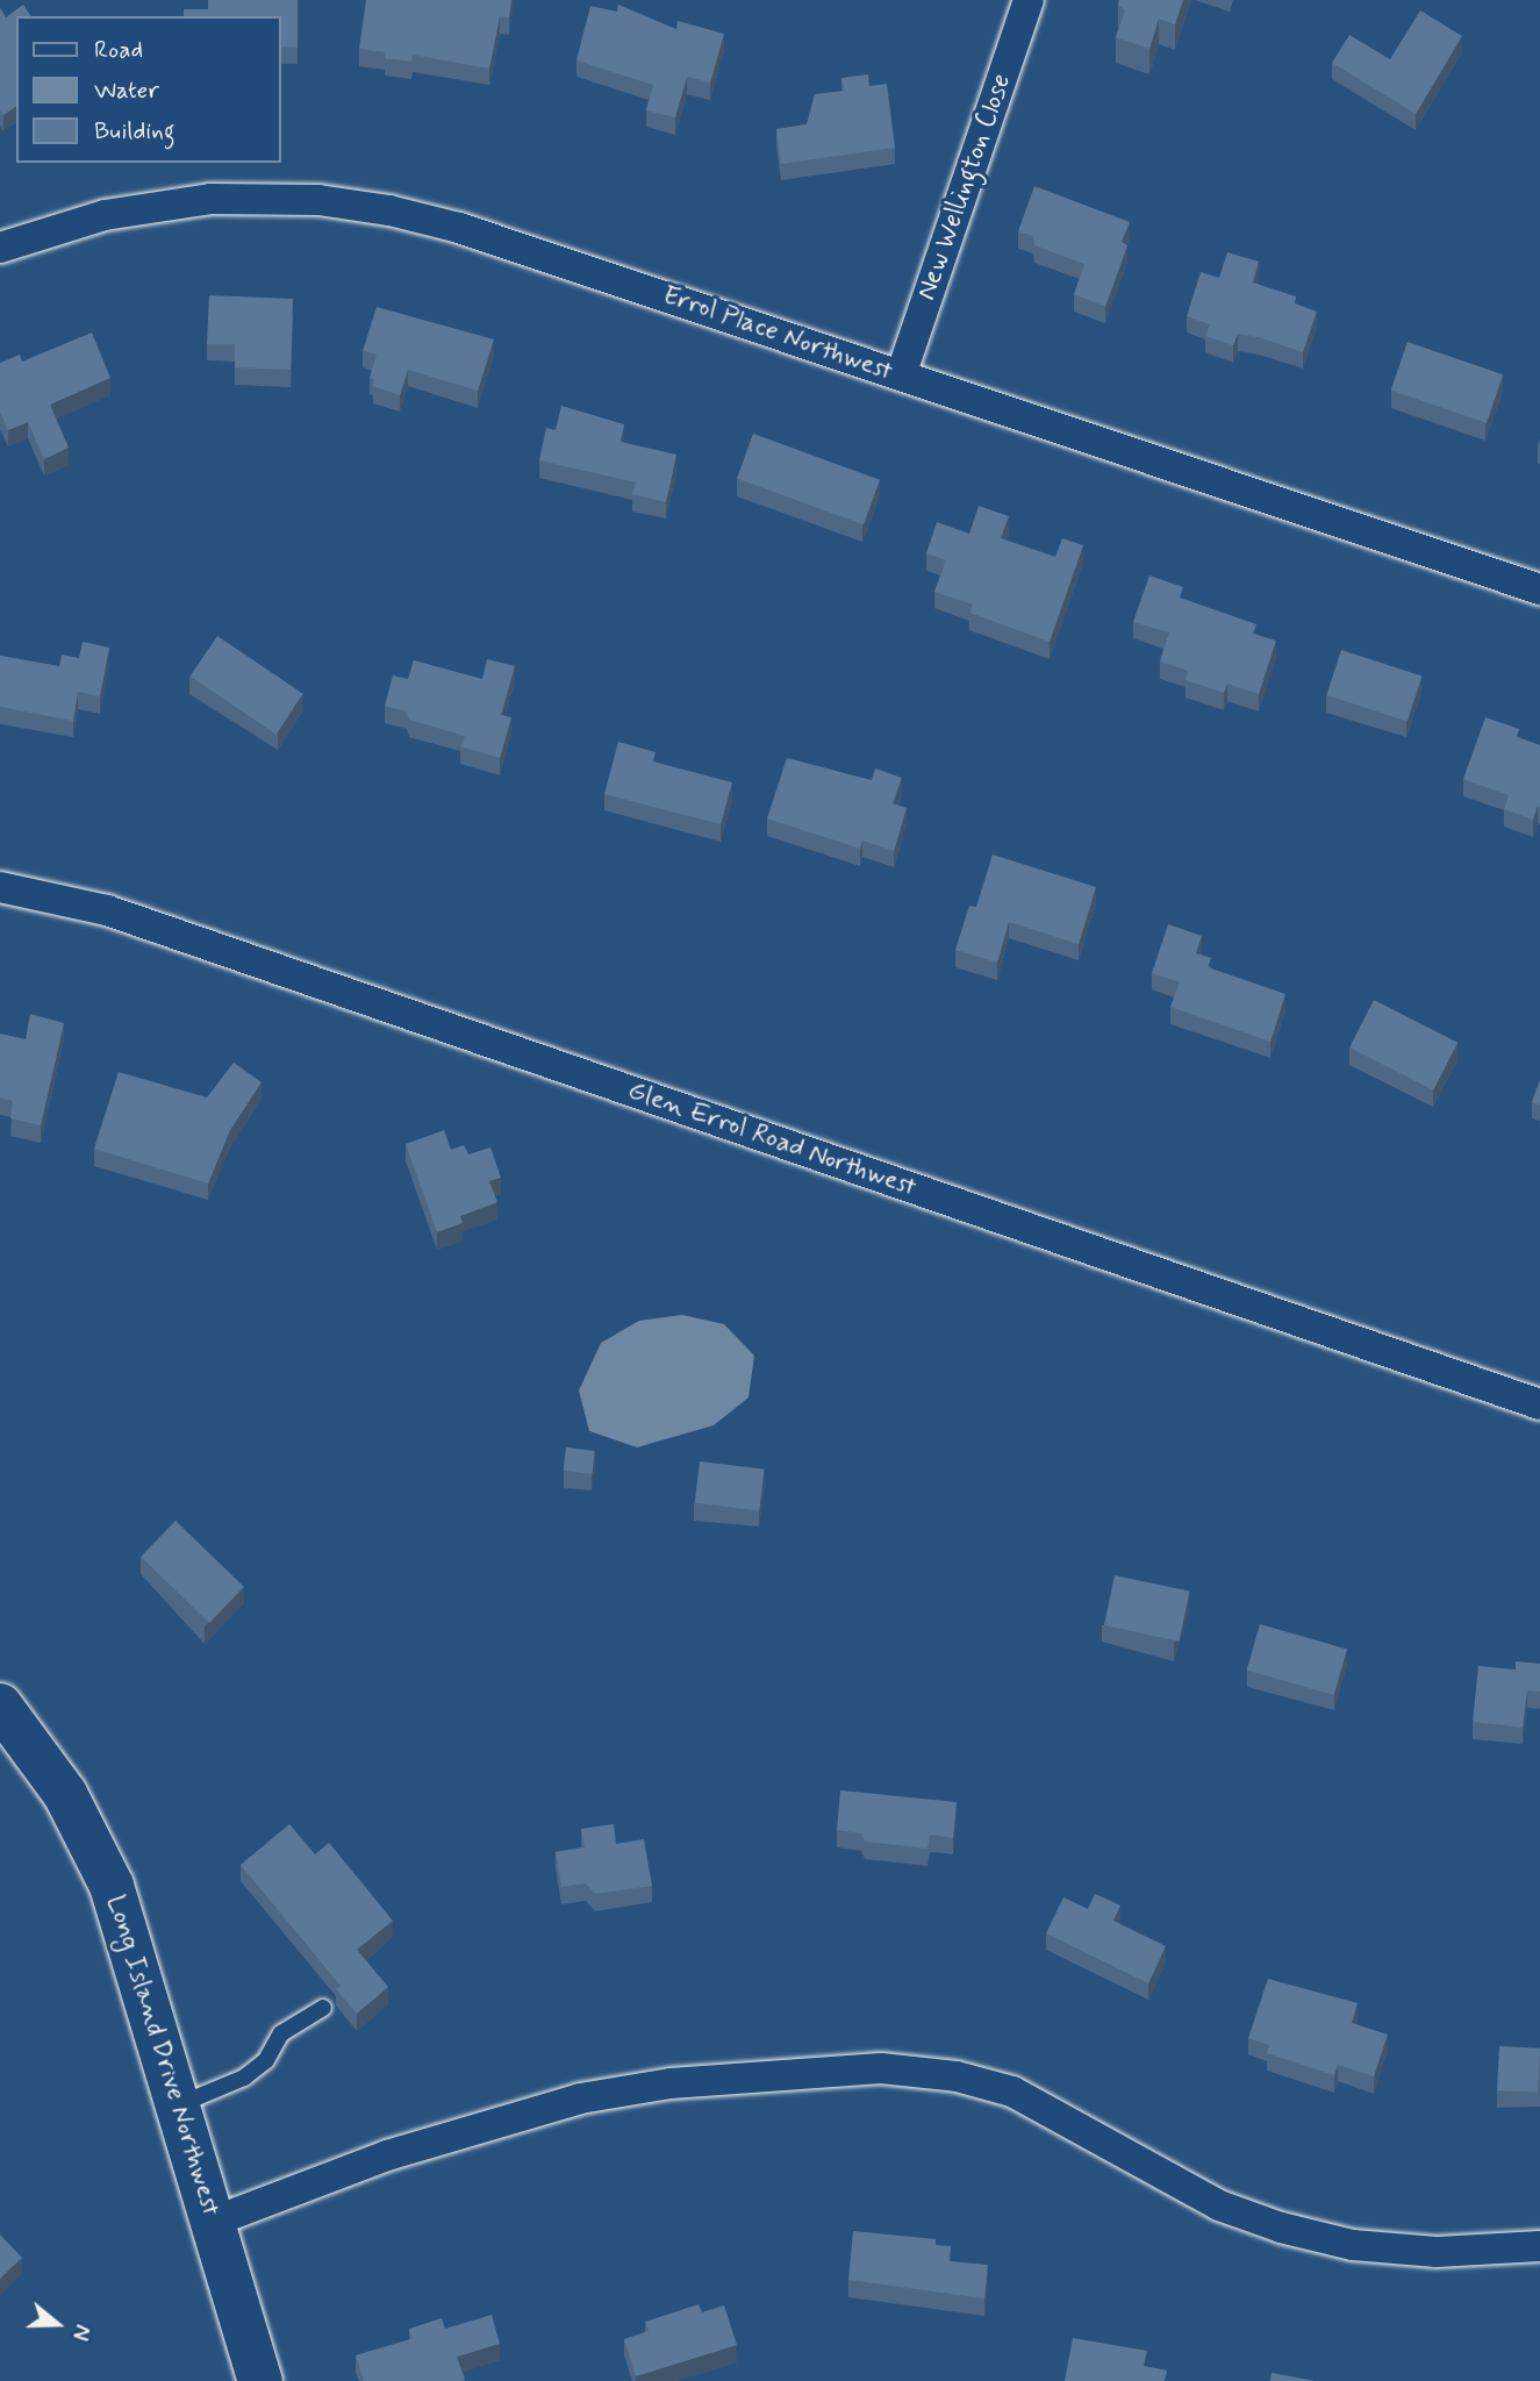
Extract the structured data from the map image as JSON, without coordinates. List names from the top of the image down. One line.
{"streets":{"street":["New Wellington Close","Errol Place Northwest","Glen Errol Road Northwest","Long Island Drive Northwest"]},"crossings":[["New Wellington Close","Errol Place Northwest"]],"legend":["Road","Water","Building"],"north":"right"}
